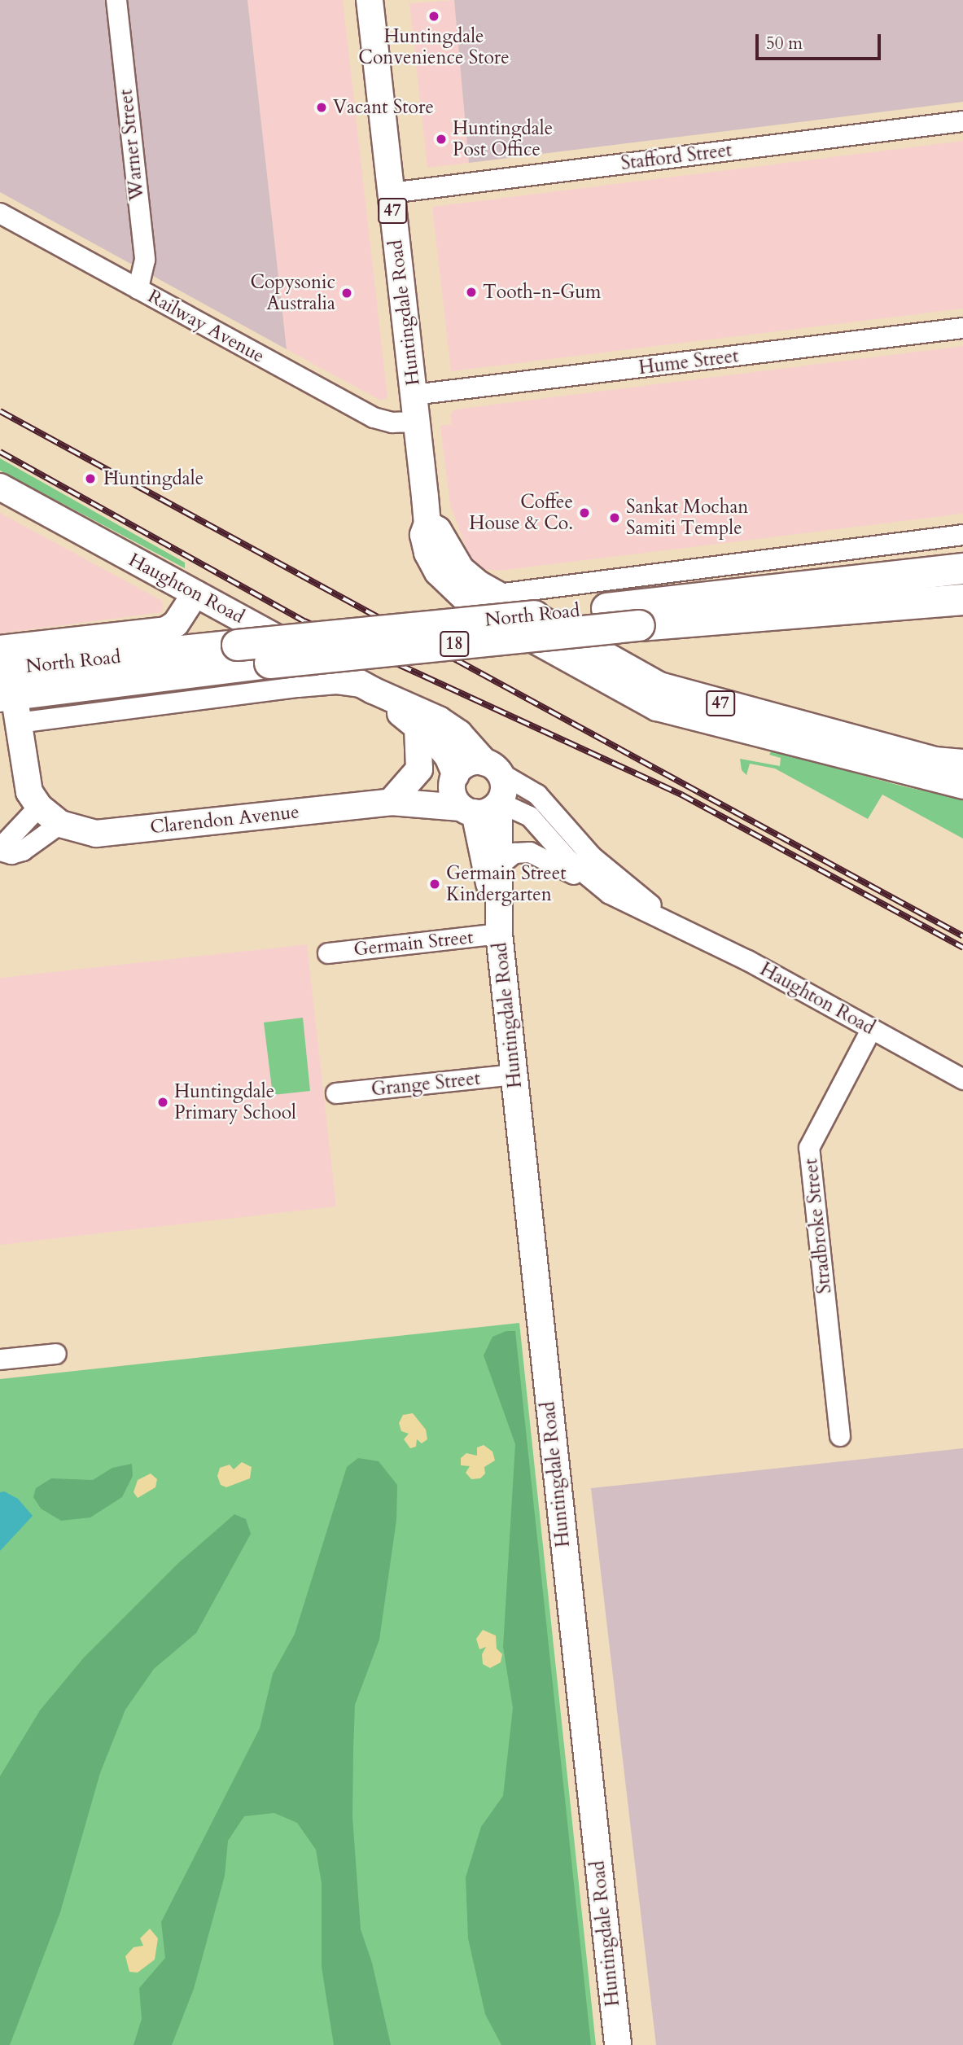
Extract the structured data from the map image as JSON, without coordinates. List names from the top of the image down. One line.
{"streets":{"highway":["North Road","18"],"main road":["47","Huntingdale Road","Haughton Road","Clarendon Avenue"],"street":["Warner Street","Stafford Street","Railway Avenue","Hume Street","Germain Street","Grange Street","Stradbroke Street"]},"crossings":[["Warner Street","Railway Avenue"],["Stafford Street","Huntingdale Road"],["47","Huntingdale Road"],["47","North Road"],["Huntingdale Road","Railway Avenue"],["Huntingdale Road","Hume Street"],["Huntingdale Road","Haughton Road"],["Huntingdale Road","Clarendon Avenue"],["Huntingdale Road","Germain Street"],["Huntingdale Road","Grange Street"],["Haughton Road","Clarendon Avenue"],["Haughton Road","Stradbroke Street"],["North Road","Clarendon Avenue"]],"places":["Huntingdale Convenience Store","Vacant Store","Huntingdale Post Office","Tooth-n-Gum","Copysonic Australia","Huntingdale","Coffee House & Co.","Sankat Mochan Samiti Temple","Germain Street Kindergarten","Huntingdale Primary School"],"scale_bar":"50 m"}
